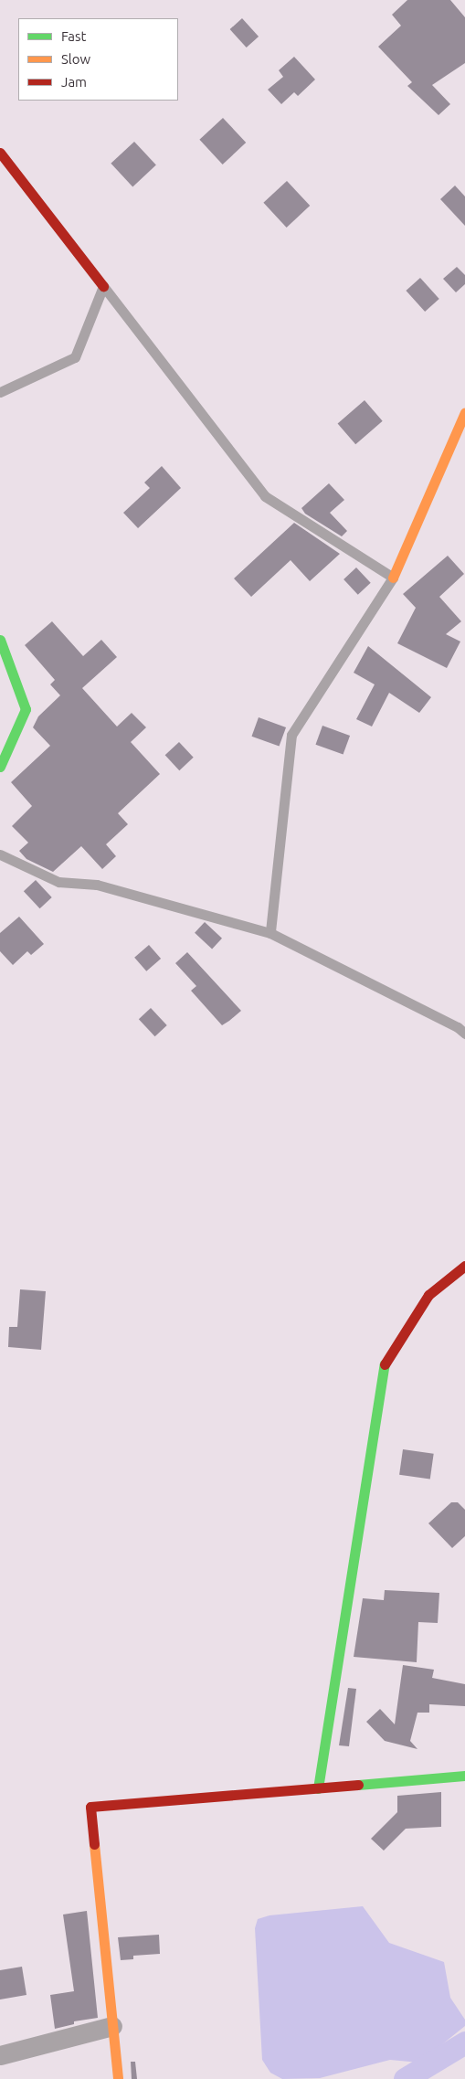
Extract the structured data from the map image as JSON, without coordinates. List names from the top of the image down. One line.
{"legend":["Fast","Slow","Jam"]}
